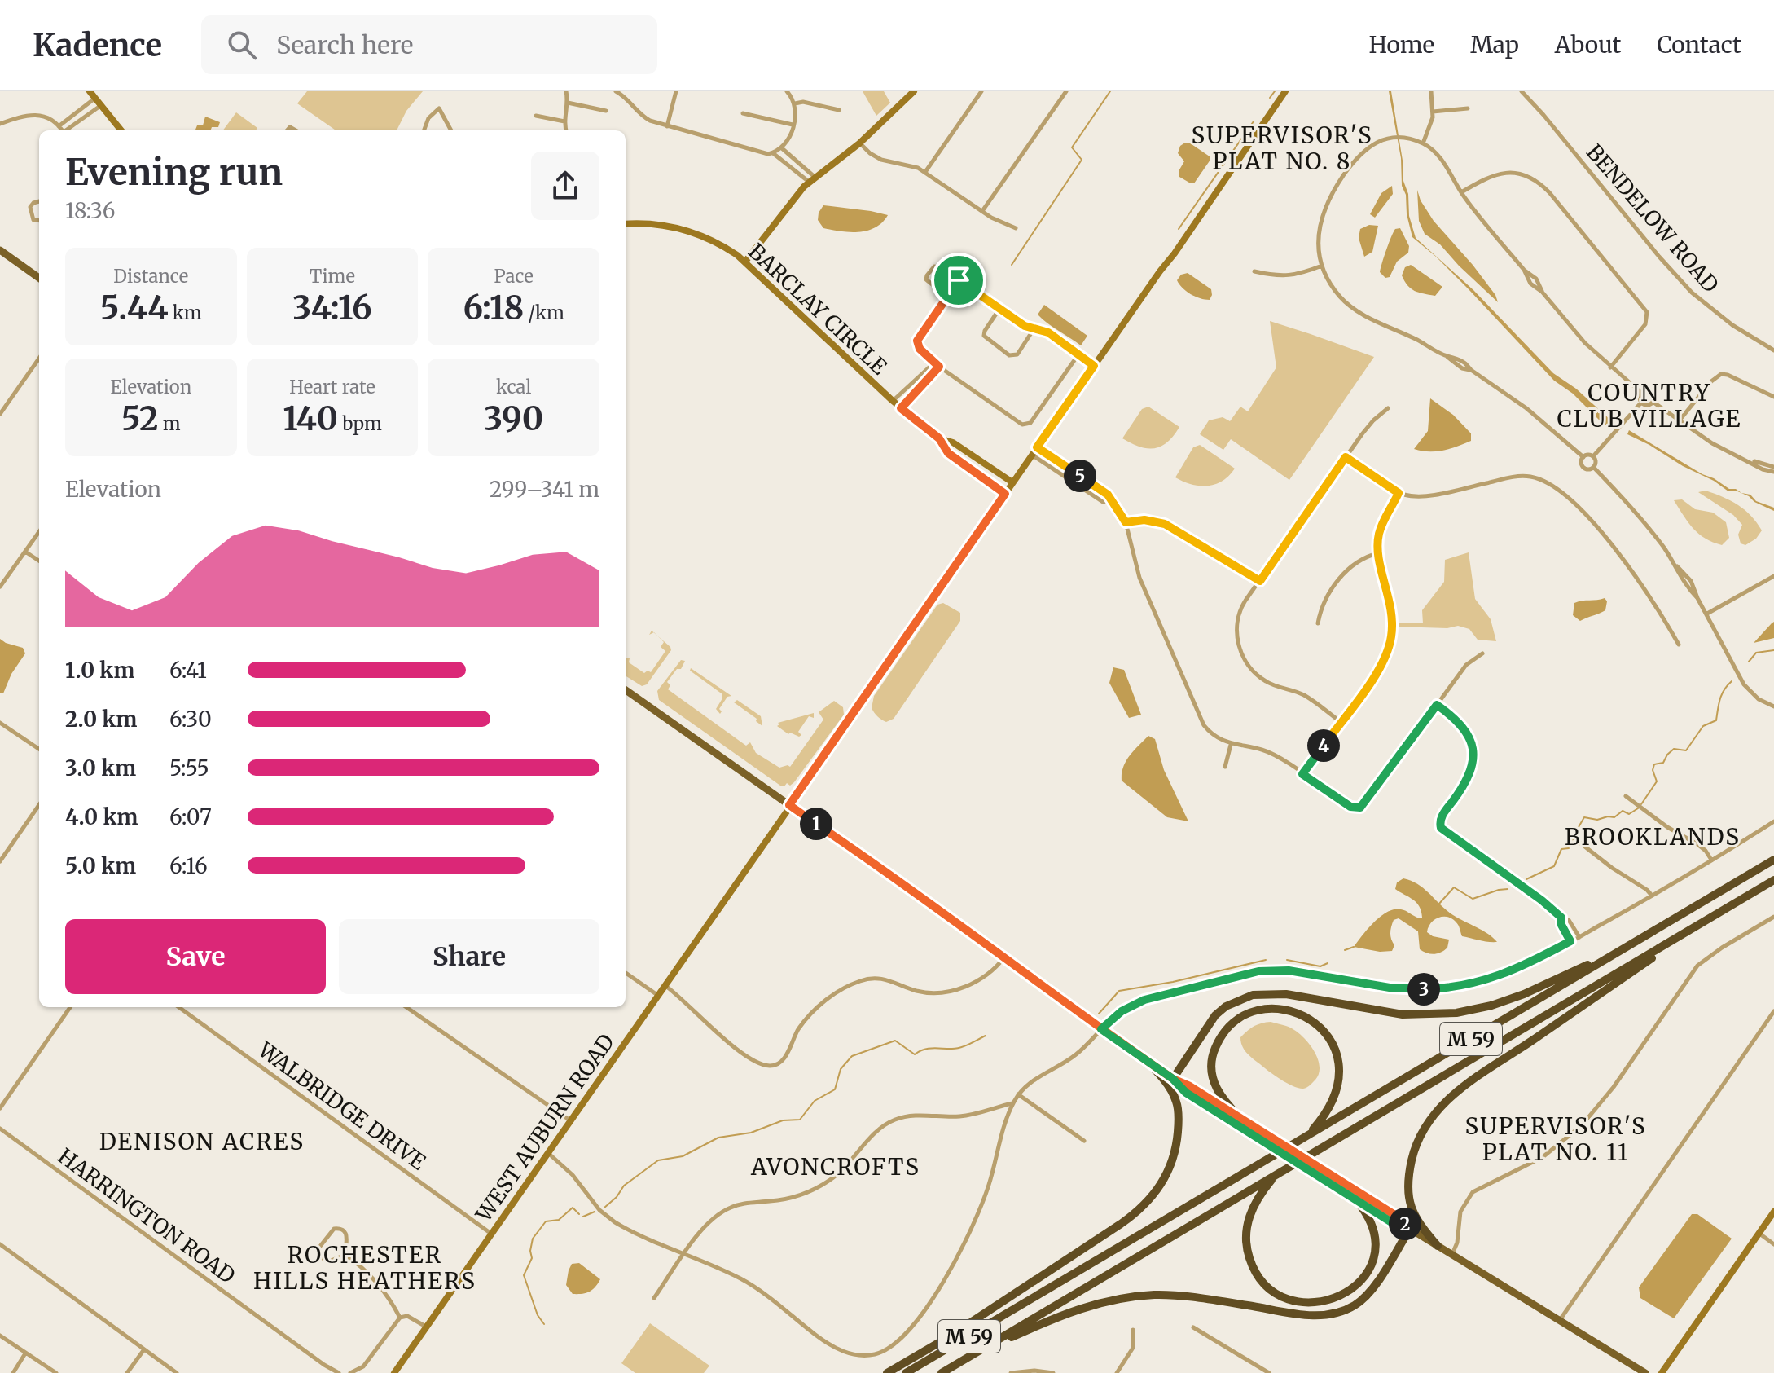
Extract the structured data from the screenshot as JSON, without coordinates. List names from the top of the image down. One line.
{"streets":{"highway":["M 59"],"main road":["BARCLAY CIRCLE","WEST AUBURN ROAD"],"street":["BENDELOW ROAD","WALBRIDGE DRIVE","HARRINGTON ROAD"]},"crossings":[["BARCLAY CIRCLE","WEST AUBURN ROAD"],["WALBRIDGE DRIVE","WEST AUBURN ROAD"]],"districts":["SUPERVISOR'S PLAT NO. 8","COUNTRY CLUB VILLAGE","BROOKLANDS","SUPERVISOR'S PLAT NO. 11","DENISON ACRES","AVONCROFTS","ROCHESTER HILLS HEATHERS"],"page":{"header":"Kadence","search":"Search here","nav":["Home","Map","About","Contact"],"heading":["Evening run","18:36"],"stats":[["Distance","5.44 km"],["Time","34:16"],["Pace","6:18 /km"],["Elevation","52 m"],["Heart rate","140 bpm"],["kcal","390"]],"pins":["5","4","1","3","2"],"chart":["Elevation","299–341 m"],"list":[{"name":"1.0 km","note":"6:41"},{"name":"2.0 km","note":"6:30"},{"name":"3.0 km","note":"5:55"},{"name":"4.0 km","note":"6:07"},{"name":"5.0 km","note":"6:16"}],"buttons":["Save","Share"]}}
